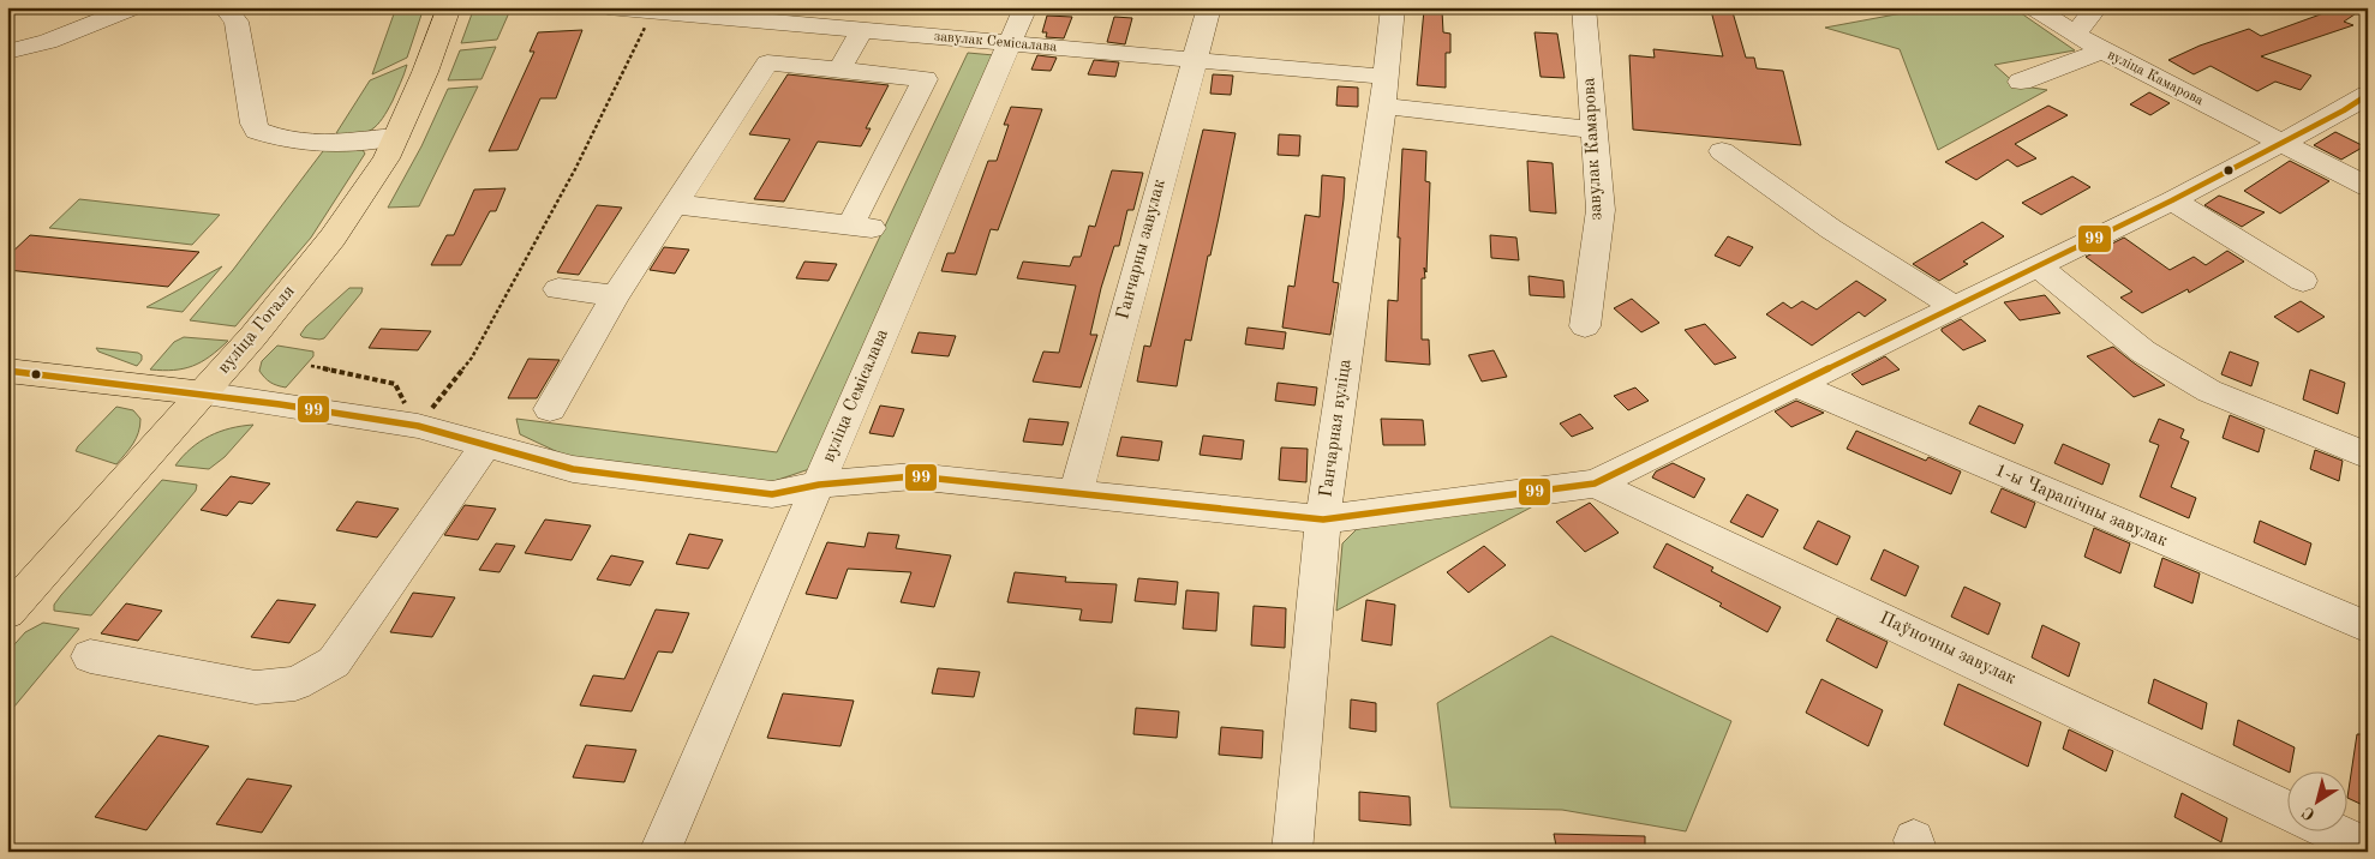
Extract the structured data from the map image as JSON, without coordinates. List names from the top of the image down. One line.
{"streets":{"main road":["вуліца Гогаля"],"street":["завулак Семісалава","вуліца Камарова","завулак Камарова","Ганчарны завулак","вуліца Семісалава","Ганчарная вуліца","1-ы Чарапічны завулак","Паўночны завулак"]},"crossings":[["завулак Семісалава","Ганчарны завулак"],["завулак Семісалава","вуліца Семісалава"],["завулак Семісалава","Ганчарная вуліца"]],"lines":["transit line 99"],"north":"bottom left"}
